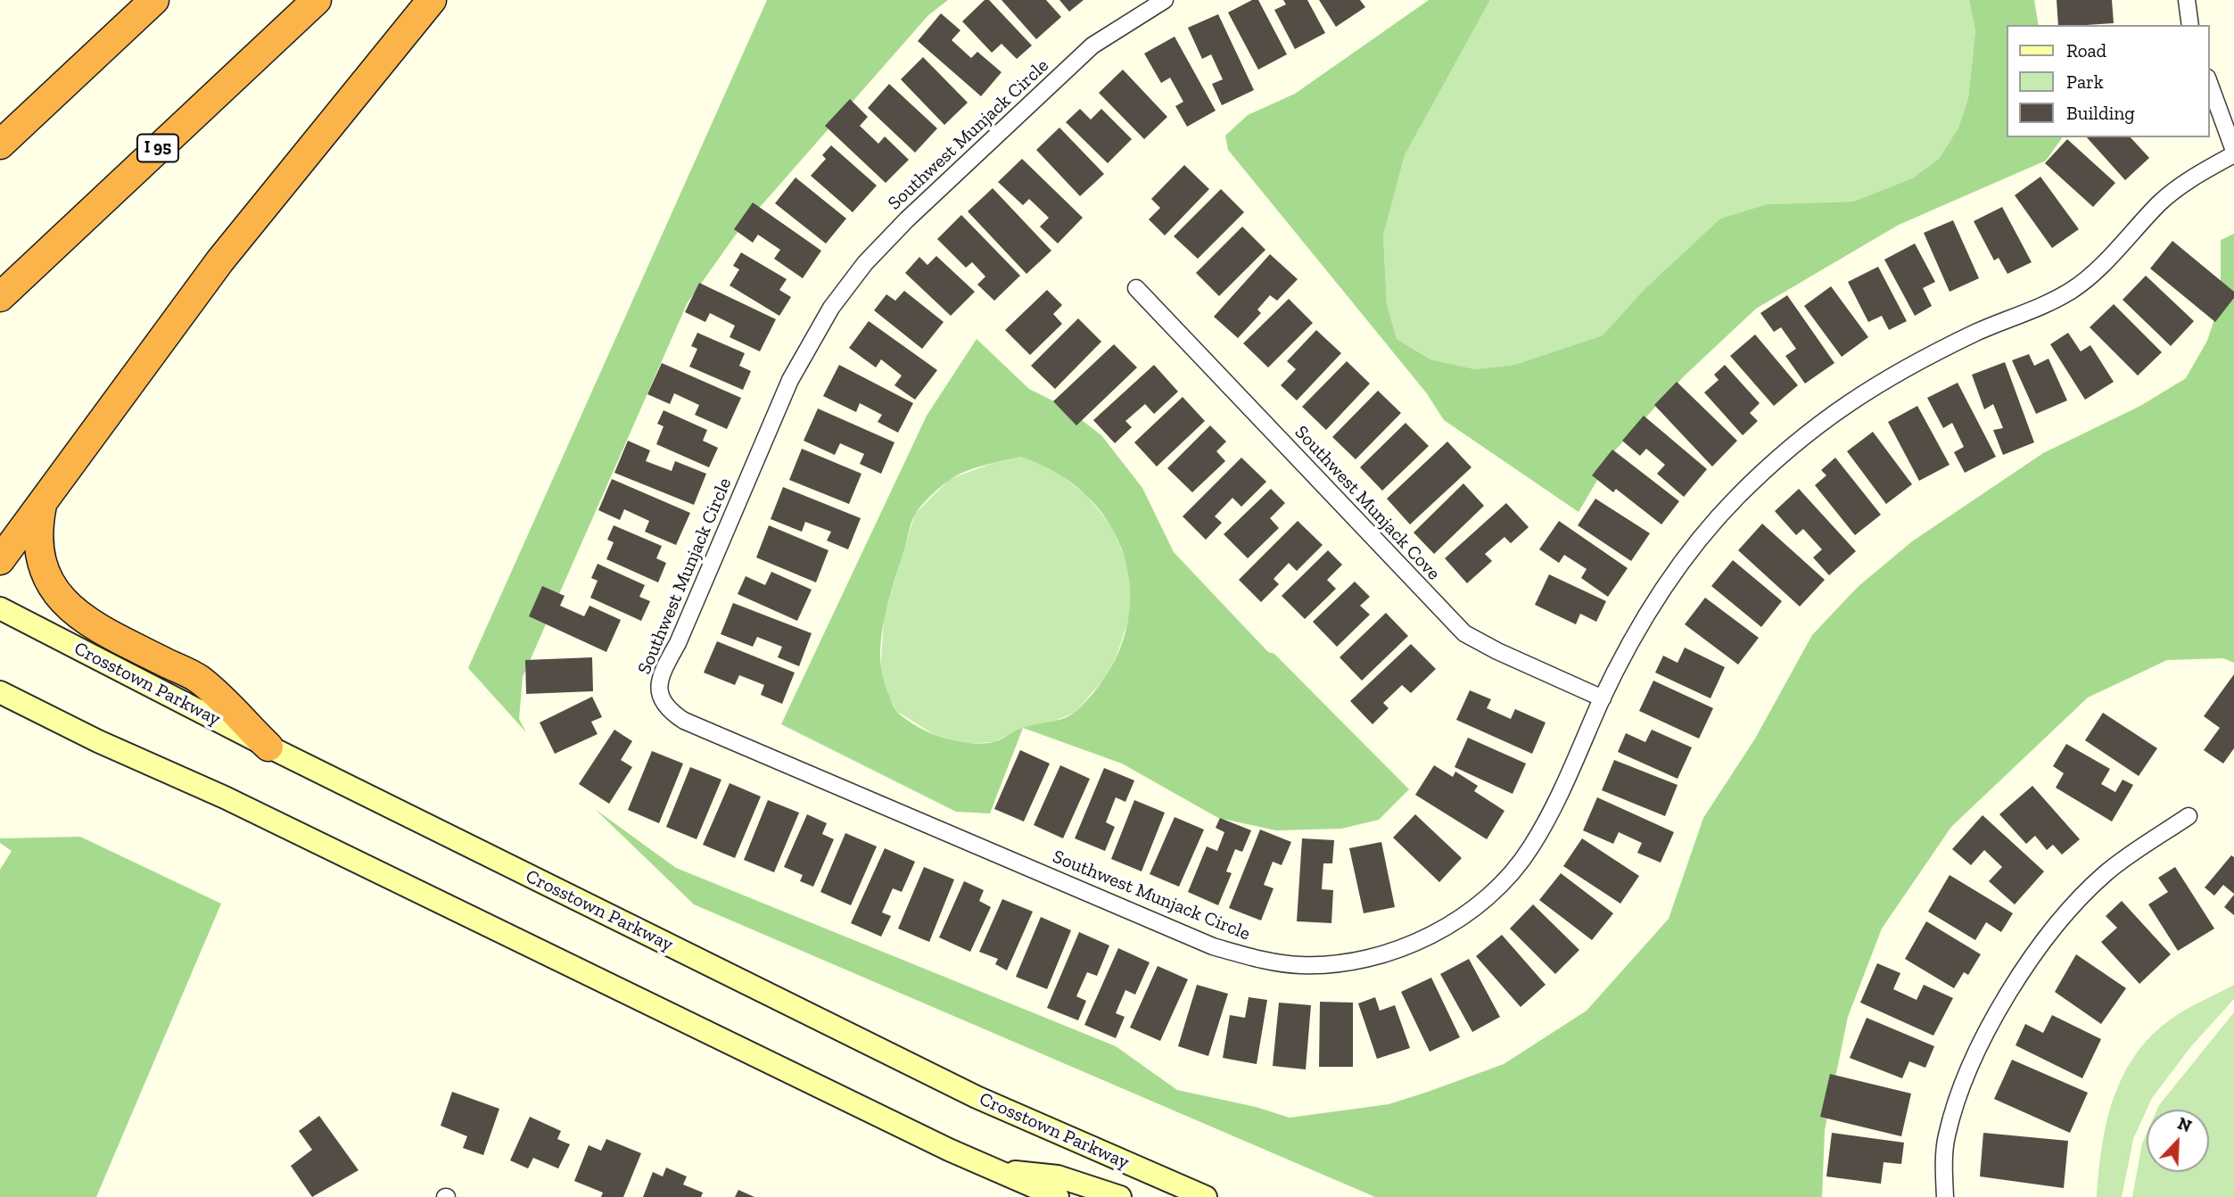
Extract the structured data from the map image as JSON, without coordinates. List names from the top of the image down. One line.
{"streets":{"highway":["I 95"],"main road":["Crosstown Parkway"],"street":["Southwest Munjack Circle","Southwest Munjack Cove"]},"crossings":[["Southwest Munjack Circle","Southwest Munjack Cove"]],"legend":["Road","Park","Building"],"north":"top right"}
